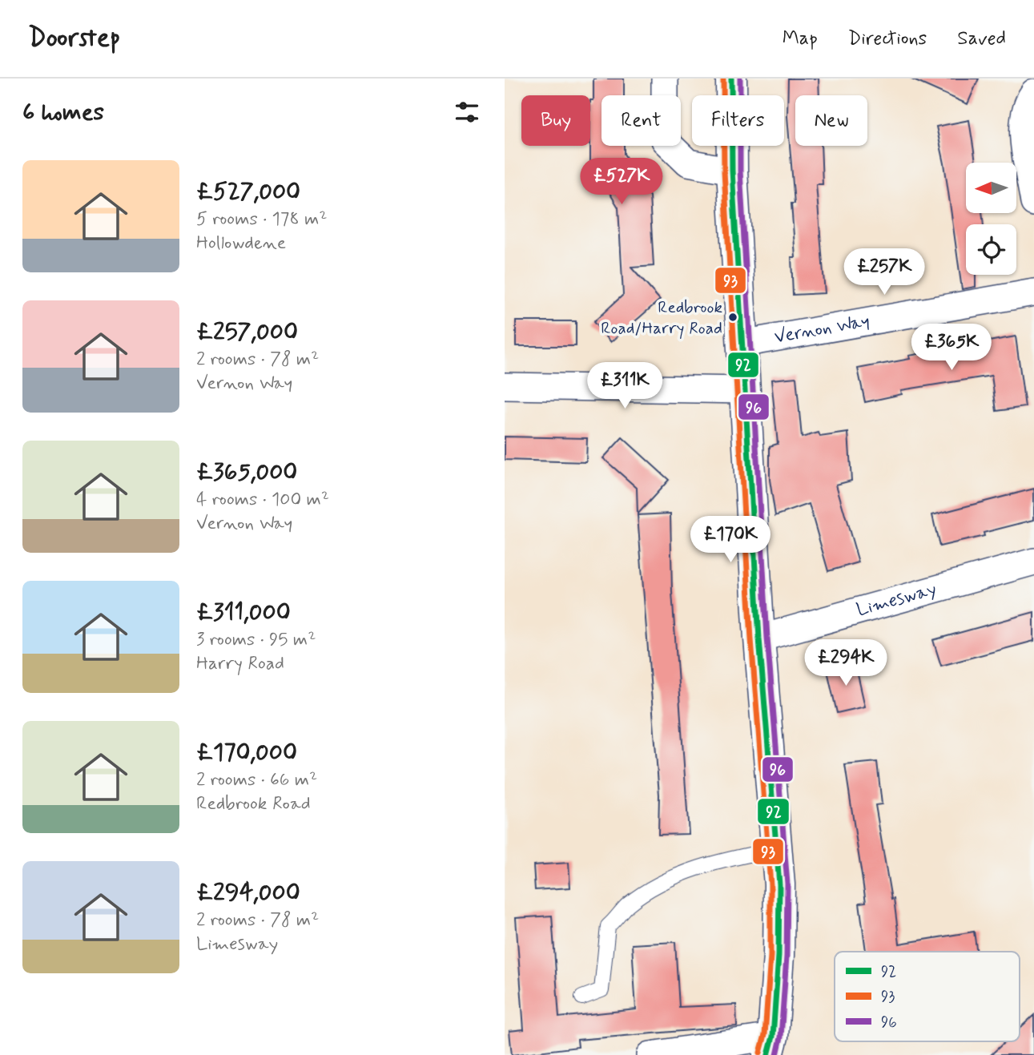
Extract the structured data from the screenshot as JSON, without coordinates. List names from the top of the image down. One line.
{"streets":{"street":["Vernon Way","Limesway"]},"places":["Redbrook Road/Harry Road"],"lines":["transit line 92","transit line 93","transit line 96"],"legend":["92","93","96"],"north":"left","page":{"header":"Doorstep","nav":["Map","Directions","Saved"],"heading":"6 homes","chip":["Buy","Rent","Filters","New"],"list":[{"name":"£527,000","note":"5 rooms · 178 m² · Hollowdene"},{"name":"£257,000","note":"2 rooms · 78 m² · Vernon Way"},{"name":"£365,000","note":"4 rooms · 100 m² · Vernon Way"},{"name":"£311,000","note":"3 rooms · 95 m² · Harry Road"},{"name":"£170,000","note":"2 rooms · 66 m² · Redbrook Road"},{"name":"£294,000","note":"2 rooms · 78 m² · Limesway"}],"price":["£527K","£257K","£365K","£311K","£170K","£294K"]}}
